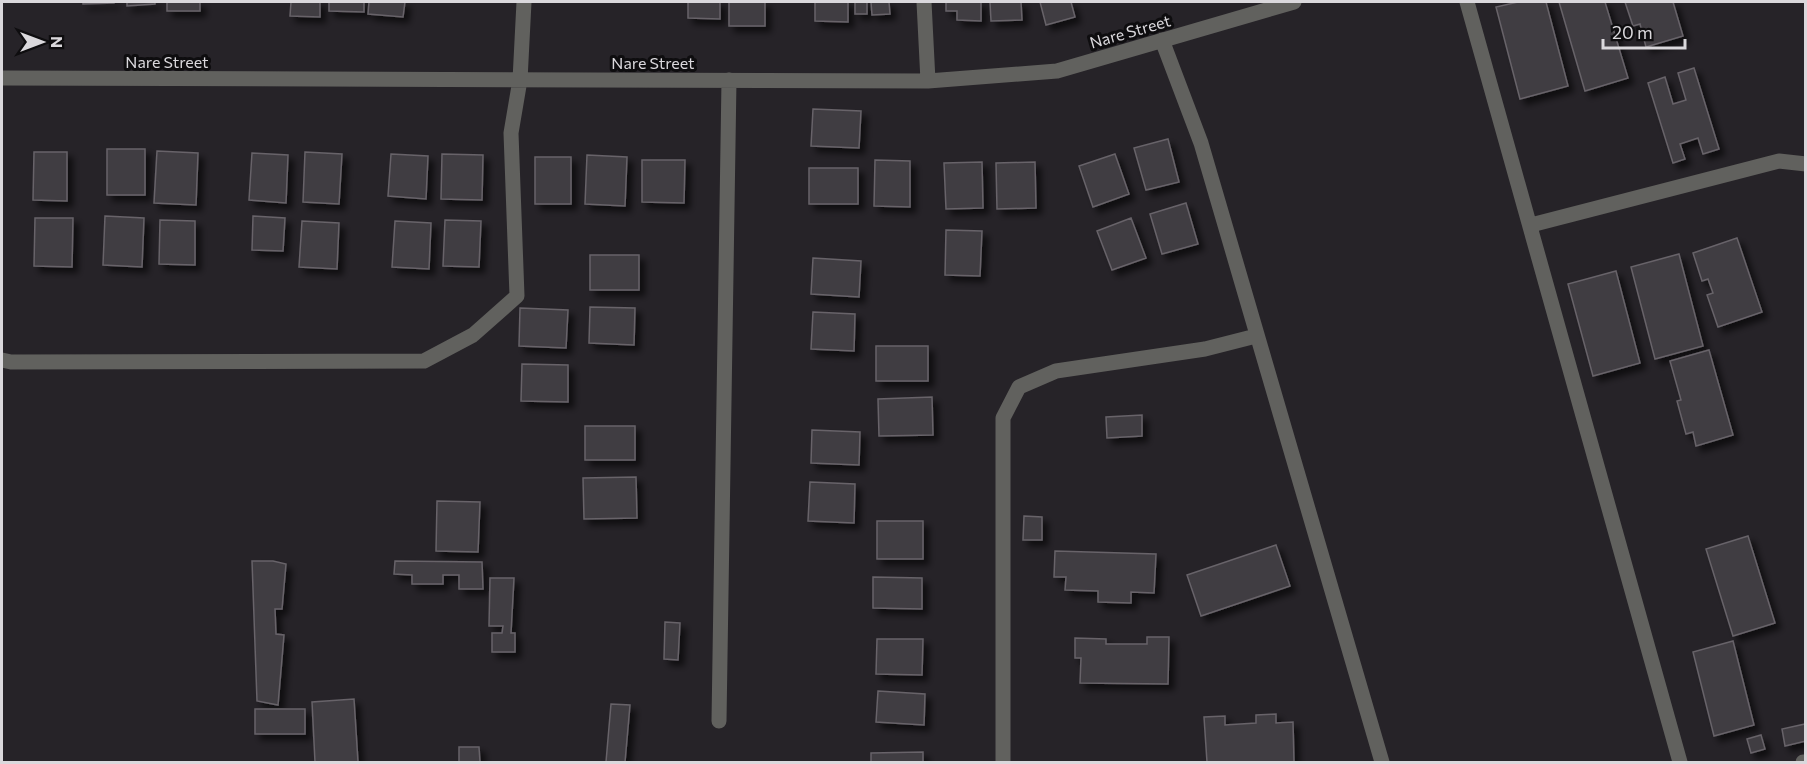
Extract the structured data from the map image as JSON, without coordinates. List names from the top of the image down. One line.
{"streets":{"street":["Nare Street"]},"scale_bar":"20 m","north":"right"}
